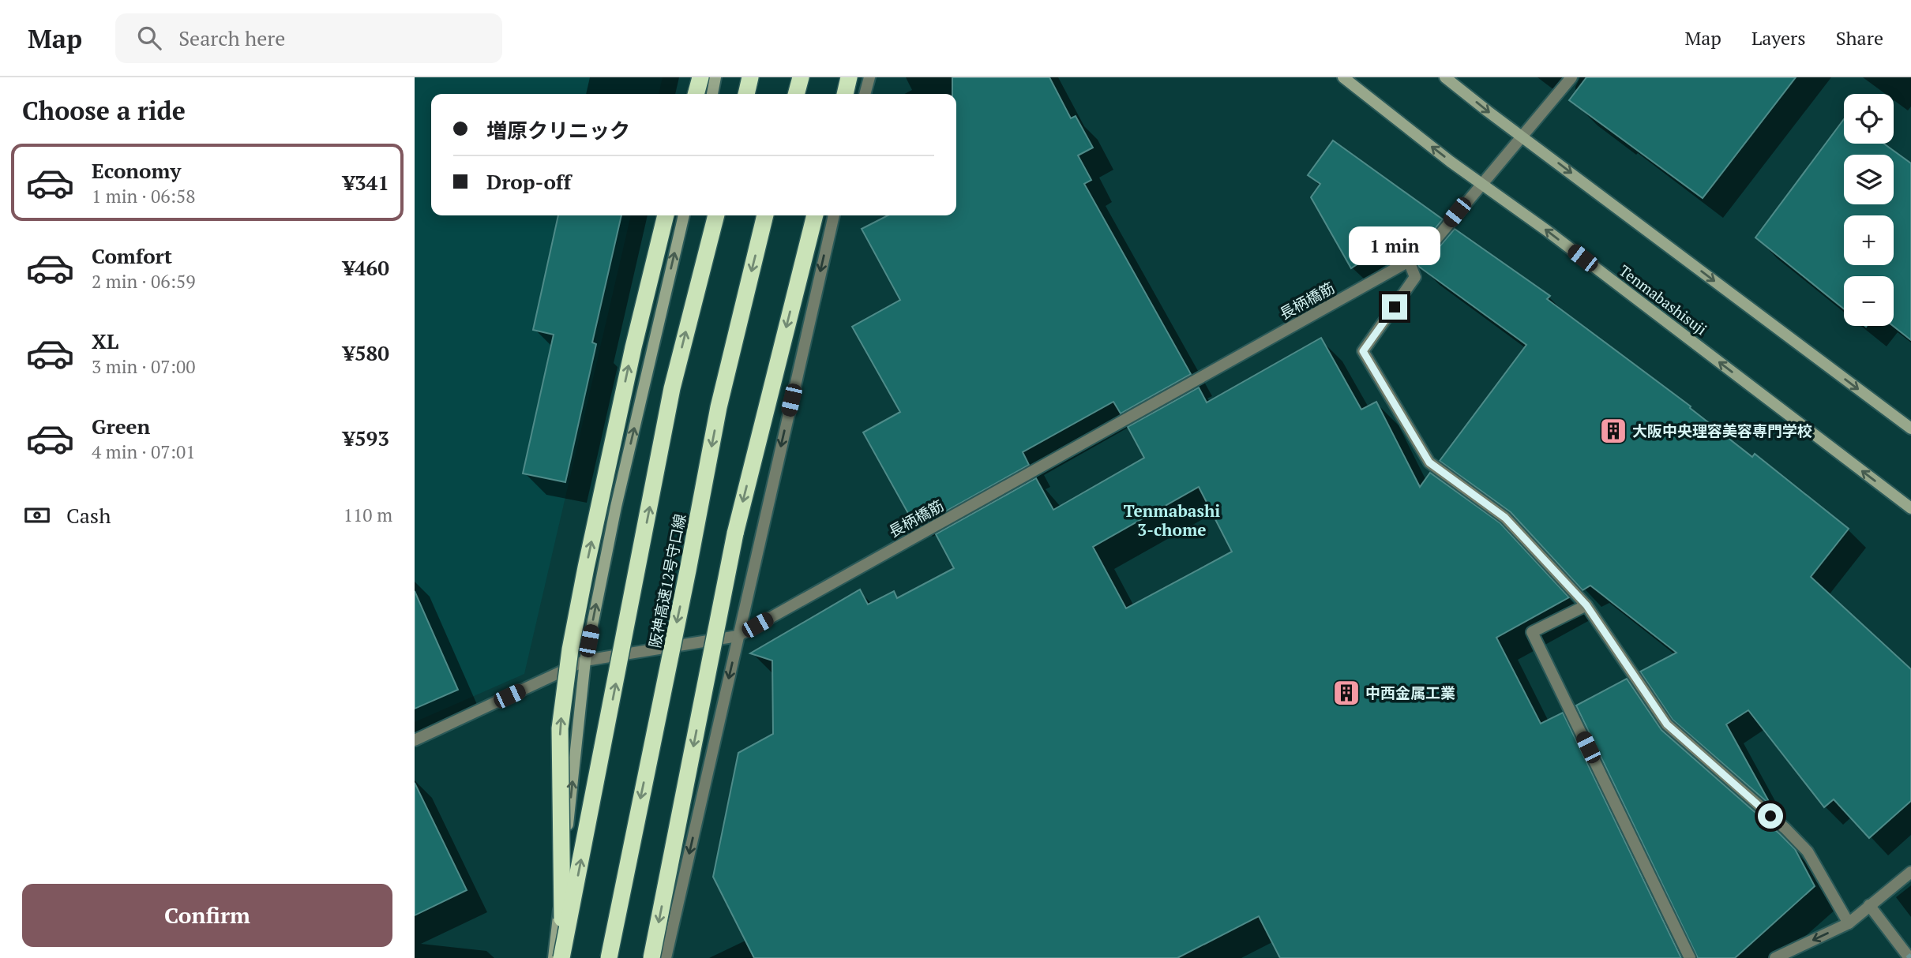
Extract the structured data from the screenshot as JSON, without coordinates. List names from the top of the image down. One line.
{"streets":{"highway":["阪神高速12号守口線"],"street":["Tenmabashisuji","長柄橋筋"]},"crossings":[["Tenmabashisuji","長柄橋筋"]],"districts":["Tenmabashi 3-chome"],"places":{"building":["大阪中央理容美容専門学校","中西金属工業"]},"page":{"header":"Map","search":"Search here","nav":["Map","Layers","Share"],"heading":"Choose a ride","map_buttons":["+","−"],"banner":["増原クリニック","Drop-off"],"list":[{"name":"Economy","note":"1 min · 06:58","value":"¥341"},{"name":"Comfort","note":"2 min · 06:59","value":"¥460"},{"name":"XL","note":"3 min · 07:00","value":"¥580"},{"name":"Green","note":"4 min · 07:01","value":"¥593"}],"bubble":"1 min","pay":["Cash","110 m"],"buttons":"Confirm"}}
